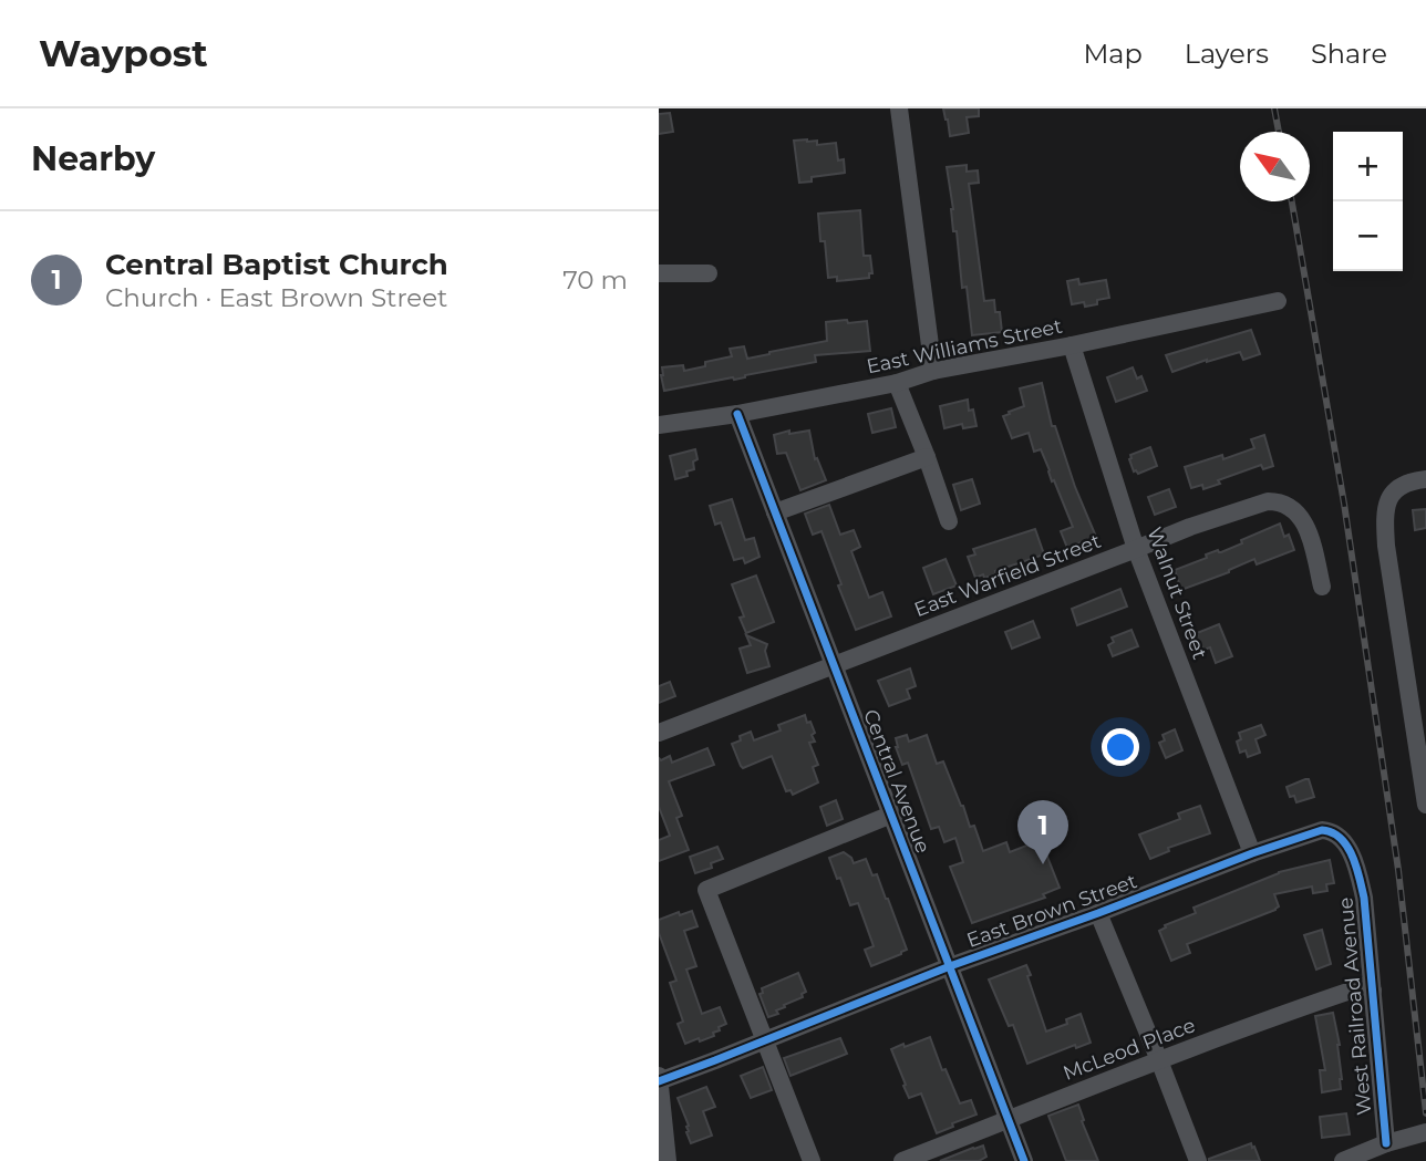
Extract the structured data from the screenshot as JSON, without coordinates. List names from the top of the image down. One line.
{"streets":{"street":["East Williams Street","East Warfield Street","Walnut Street","Central Avenue","East Brown Street","West Railroad Avenue","McLeod Place"]},"crossings":[["East Williams Street","Walnut Street"],["East Williams Street","Central Avenue"],["East Warfield Street","Walnut Street"],["East Warfield Street","Central Avenue"],["Walnut Street","East Brown Street"],["Central Avenue","East Brown Street"],["Central Avenue","McLeod Place"],["East Brown Street","West Railroad Avenue"],["West Railroad Avenue","McLeod Place"]],"north":"top left","page":{"header":"Waypost","nav":["Map","Layers","Share"],"heading":"Nearby","map_buttons":["+","−"],"list":[{"mark":"1","name":"Central Baptist Church","note":"Church · East Brown Street","value":"70 m"}],"pins":"1"}}
